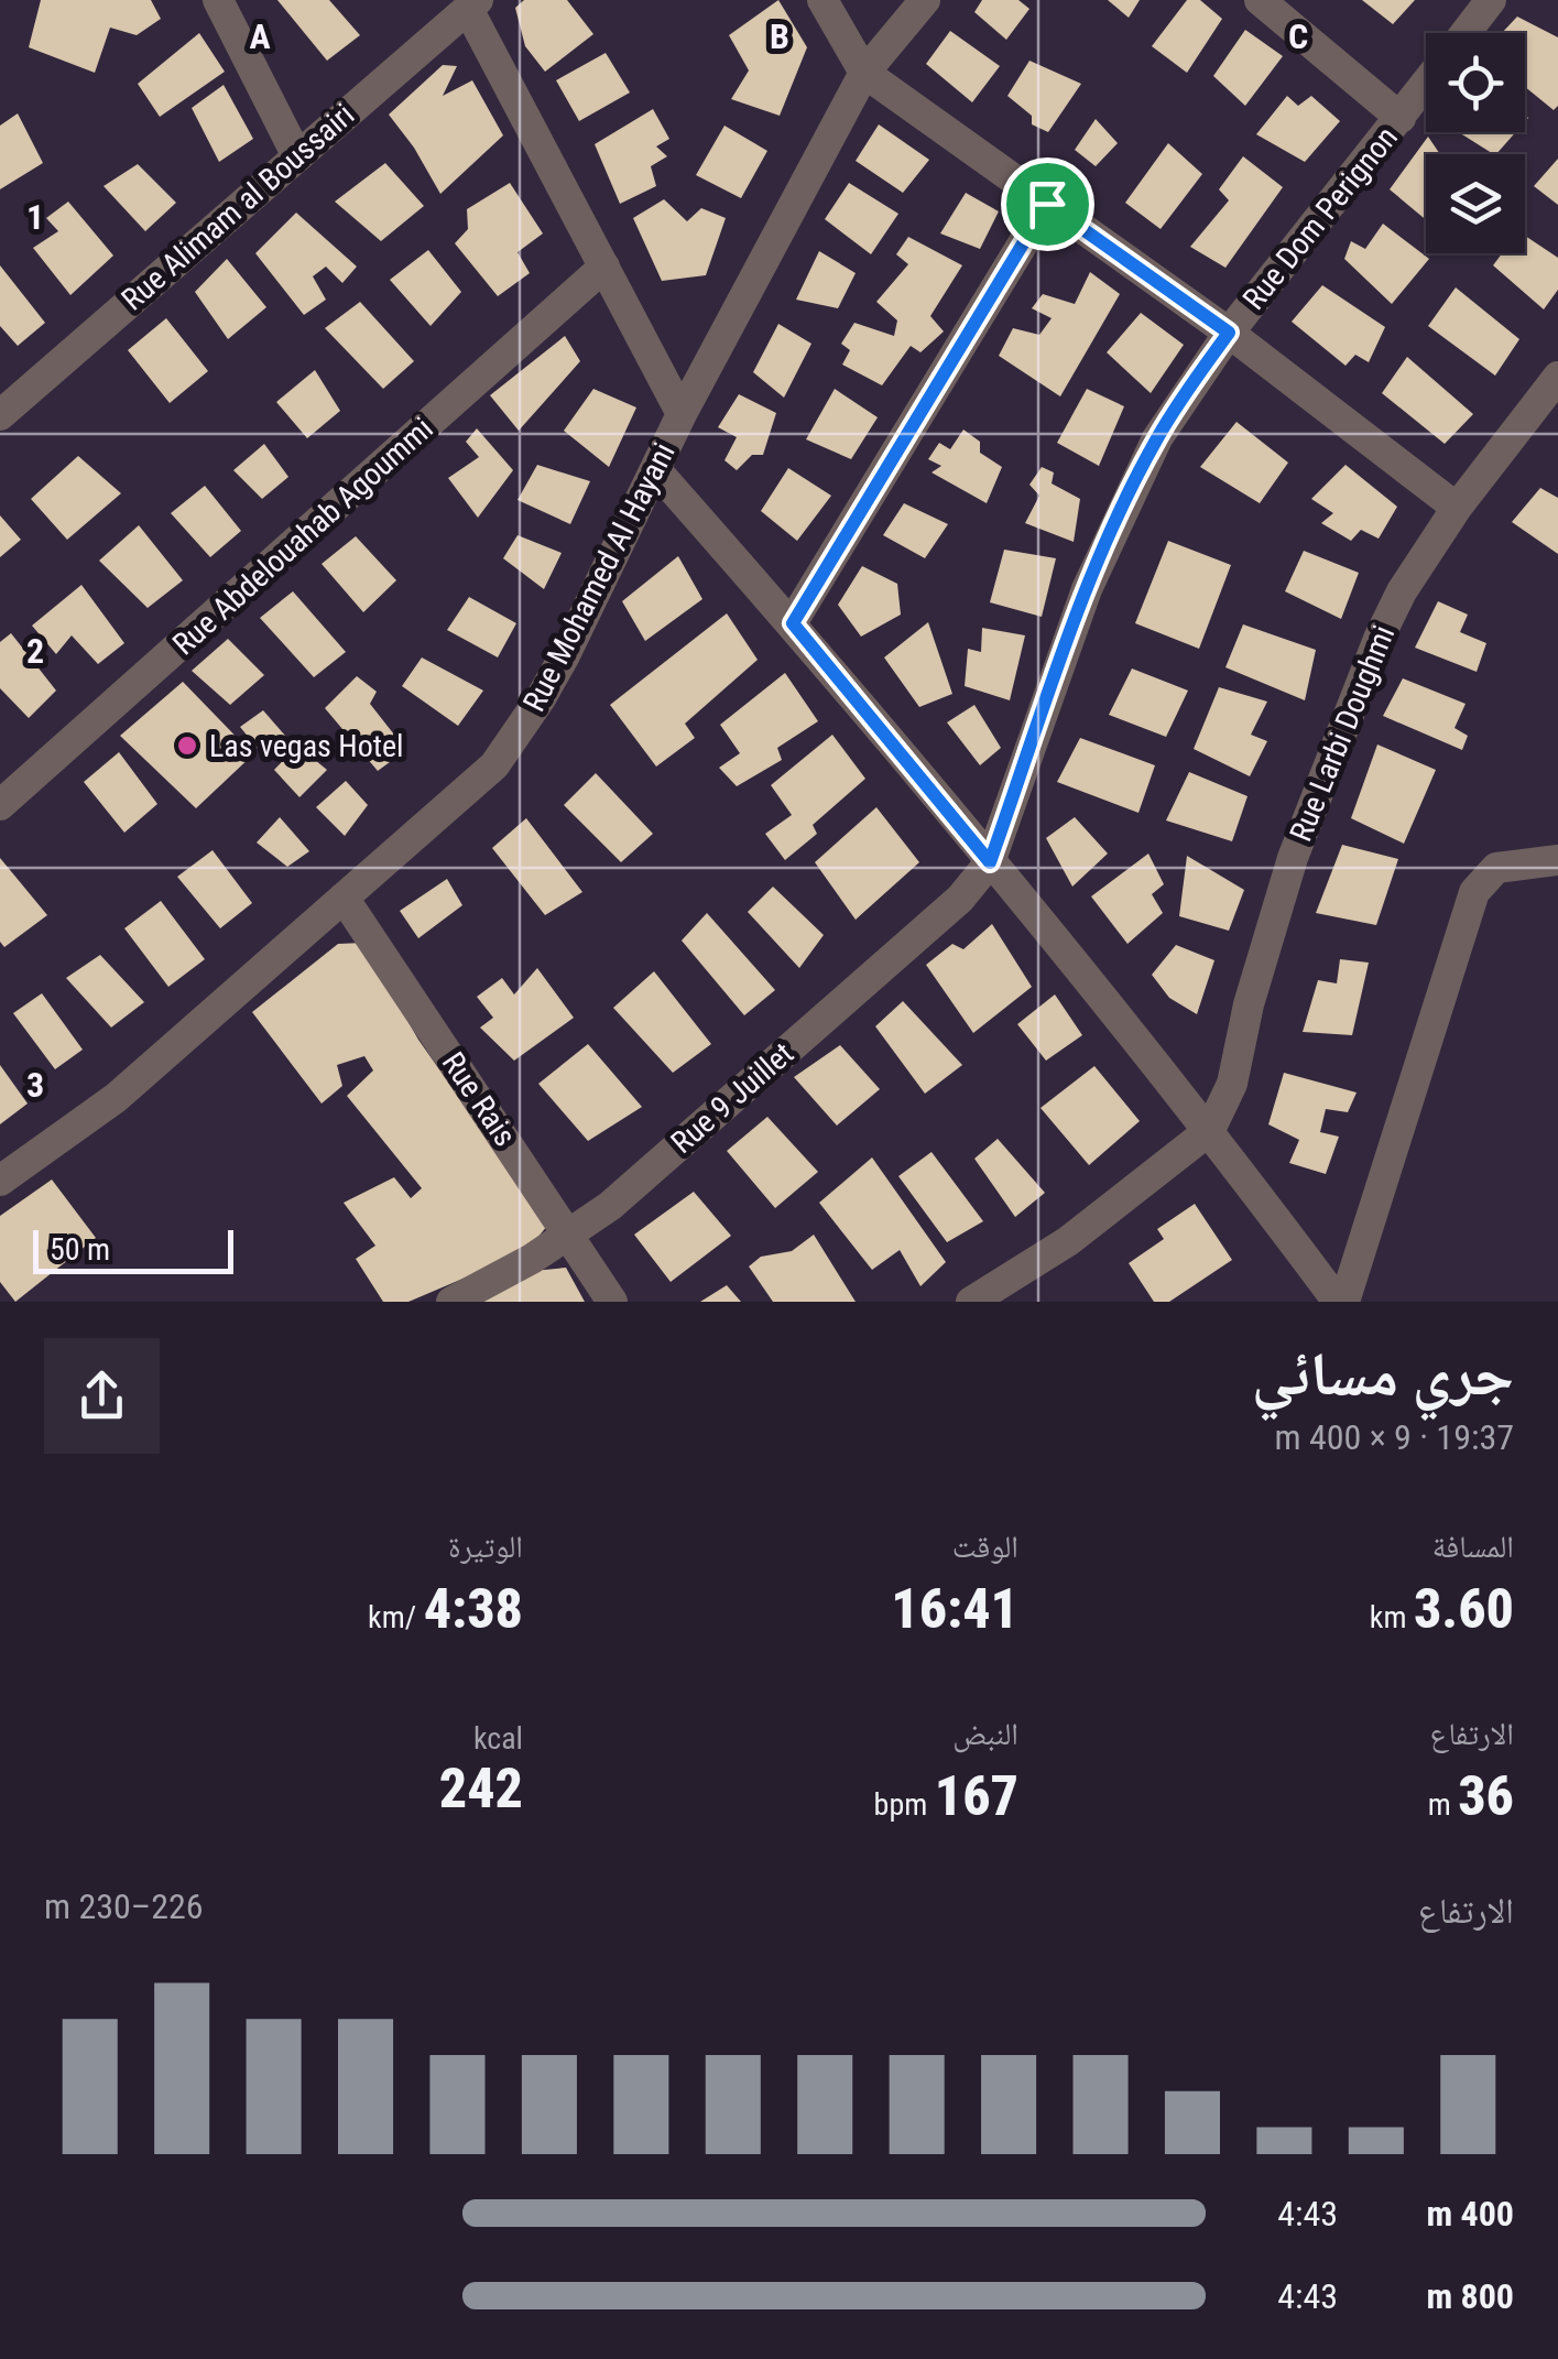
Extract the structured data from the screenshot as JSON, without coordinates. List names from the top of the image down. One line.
{"streets":{"street":["Rue Alimam al Boussairi","Rue Dom Perignon","Rue Abdelouahab Agoummi","Rue Mohamed Al Hayani","Rue Larbi Doughmi","Rue 9 Juillet","Rue Rais"]},"crossings":[["Rue Dom Perignon","Rue 9 Juillet"],["Rue Mohamed Al Hayani","Rue Rais"],["Rue 9 Juillet","Rue Rais"]],"places":["Las vegas Hotel"],"scale_bar":"50 m","page":{"scale":"50 m","heading":["جري مسائي","19:37 · 9 × 400 m"],"stats":[["المسافة","3.60 km"],["الوقت","16:41"],["الوتيرة","4:38 /km"],["الارتفاع","36 m"],["النبض","167 bpm"],["kcal","242"]],"chart":["الارتفاع","226–230 m"],"list":[{"name":"400 m","note":"4:43"},{"name":"800 m","note":"4:43"}]},"grid":{"columns":["A","B","C"],"rows":["1","2","3"]}}
